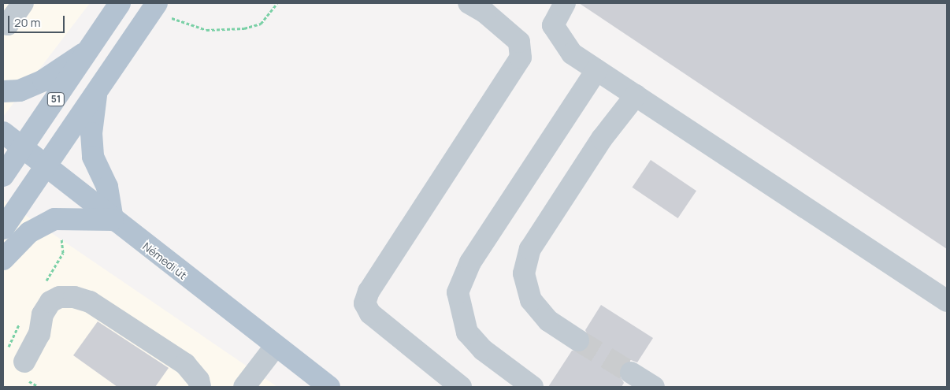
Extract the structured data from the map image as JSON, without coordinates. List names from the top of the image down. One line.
{"streets":{"main road":["51","Némedi út"]},"crossings":[["51","Némedi út"]],"scale_bar":"20 m"}
